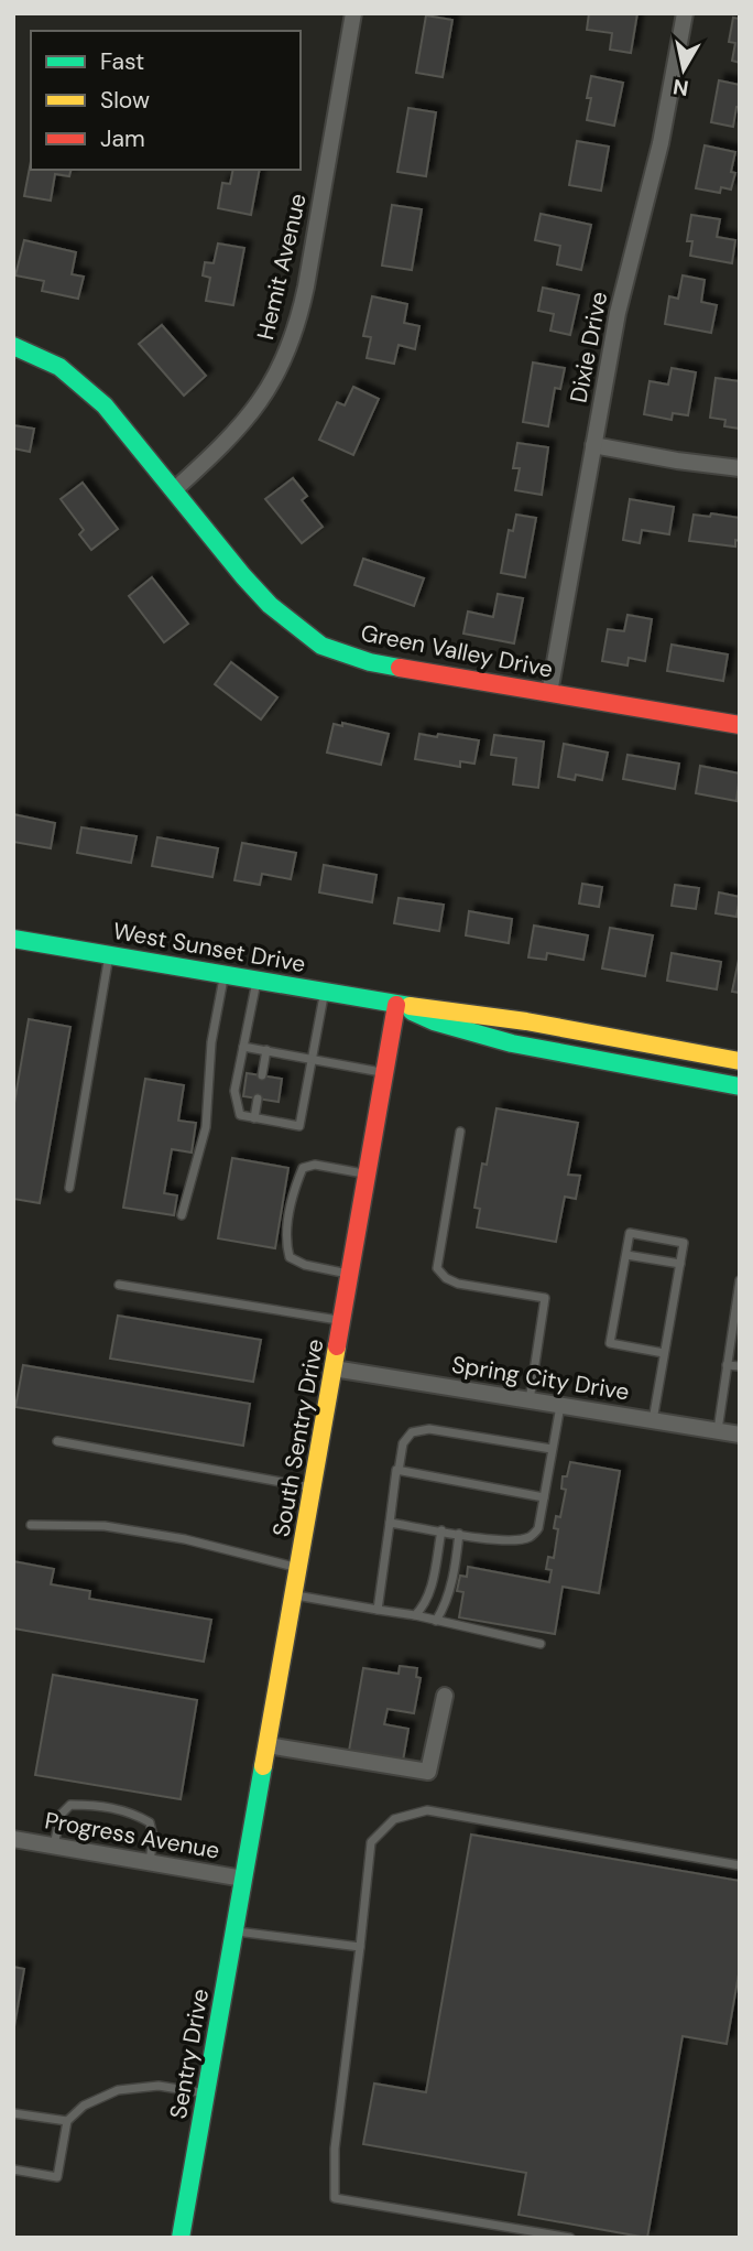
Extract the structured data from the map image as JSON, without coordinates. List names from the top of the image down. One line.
{"streets":{"street":["Hemit Avenue","Dixie Drive","Green Valley Drive","West Sunset Drive","Spring City Drive","South Sentry Drive","Progress Avenue","Sentry Drive"]},"crossings":[["Hemit Avenue","Green Valley Drive"],["Dixie Drive","Green Valley Drive"],["West Sunset Drive","South Sentry Drive"],["Spring City Drive","South Sentry Drive"],["South Sentry Drive","Progress Avenue"],["South Sentry Drive","Sentry Drive"],["Progress Avenue","Sentry Drive"]],"legend":["Fast","Slow","Jam"],"north":"bottom"}
